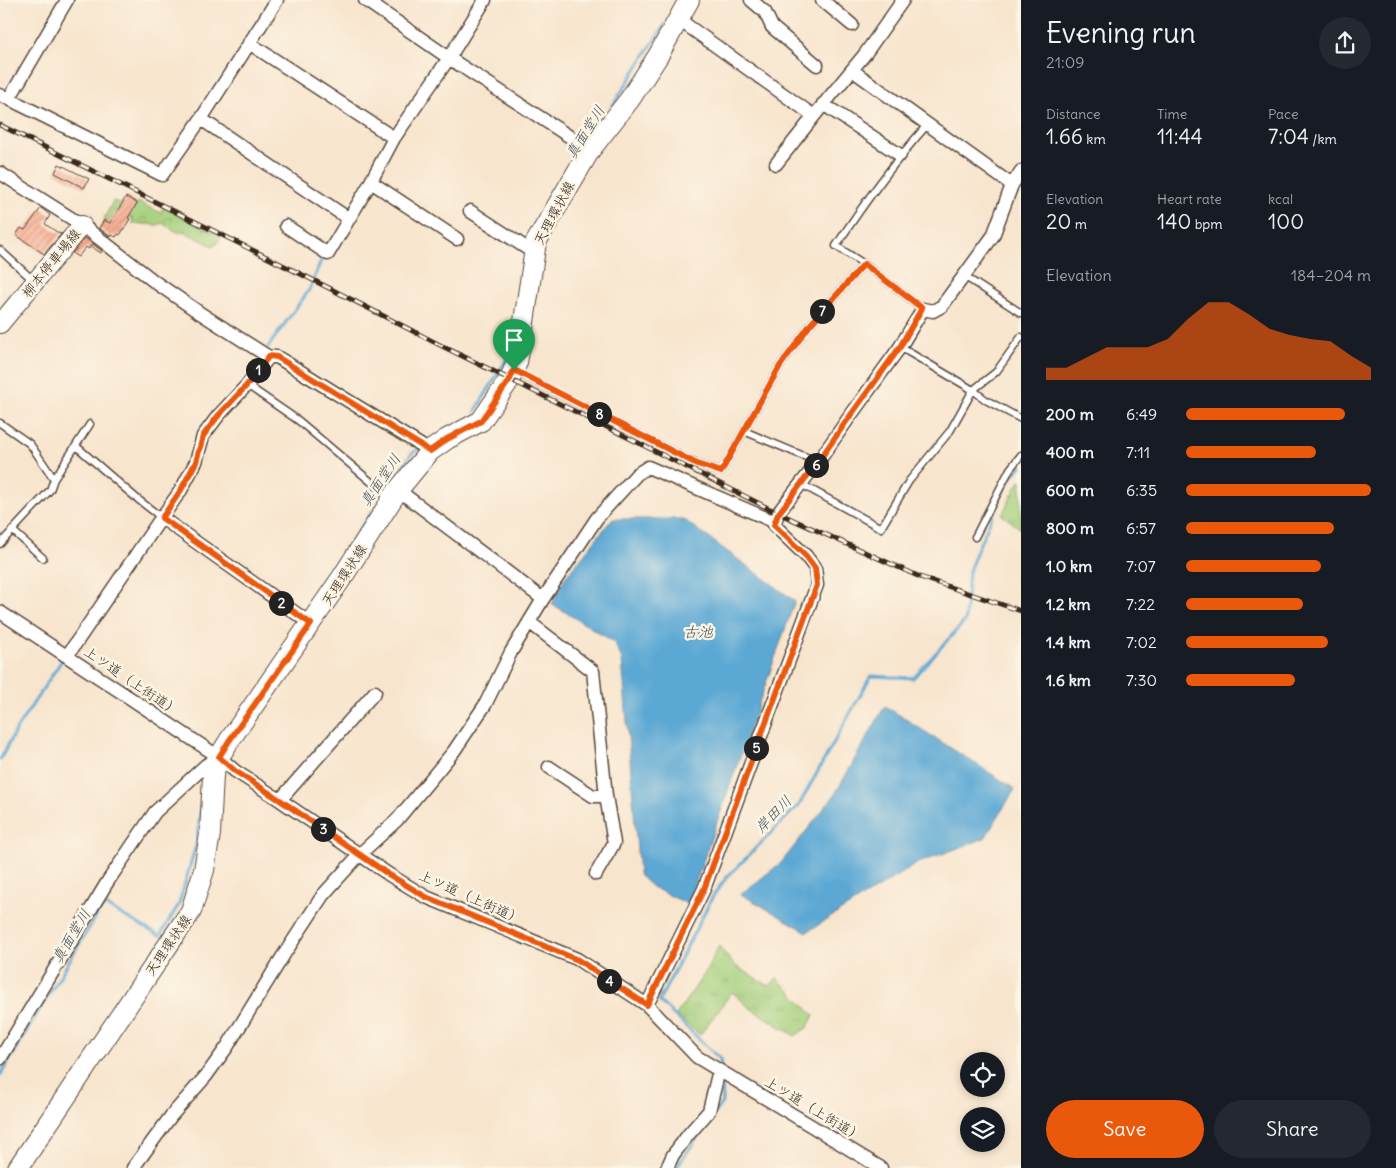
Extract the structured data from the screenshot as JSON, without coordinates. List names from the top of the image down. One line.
{"streets":{"main road":["天理環状線","柳本停車場線"],"street":["上ツ道（上街道）"]},"crossings":[["天理環状線","上ツ道（上街道）"]],"water":["真面堂川","古池","岸田川"],"page":{"heading":["Evening run","21:09"],"stats":[["Distance","1.66 km"],["Time","11:44"],["Pace","7:04 /km"],["Elevation","20 m"],["Heart rate","140 bpm"],["kcal","100"]],"chart":["Elevation","184–204 m"],"pins":["7","1","8","6","2","5","3","4"],"list":[{"name":"200 m","note":"6:49"},{"name":"400 m","note":"7:11"},{"name":"600 m","note":"6:35"},{"name":"800 m","note":"6:57"},{"name":"1.0 km","note":"7:07"},{"name":"1.2 km","note":"7:22"},{"name":"1.4 km","note":"7:02"},{"name":"1.6 km","note":"7:30"}],"buttons":["Save","Share"]}}
